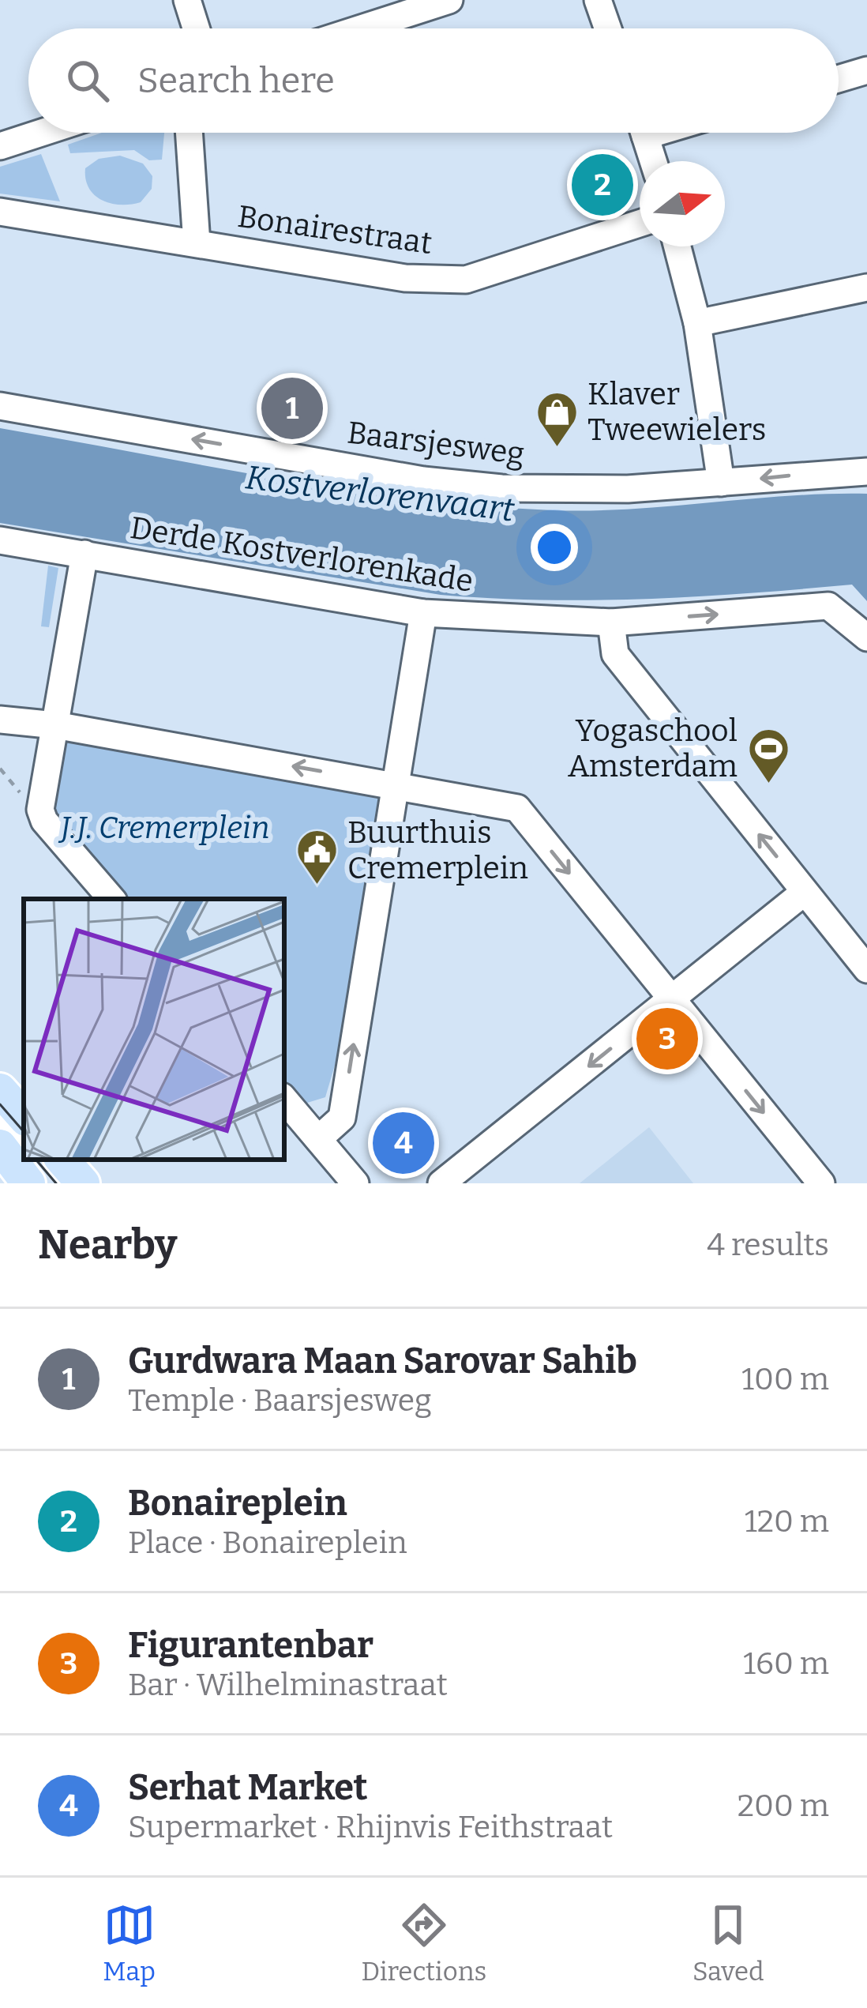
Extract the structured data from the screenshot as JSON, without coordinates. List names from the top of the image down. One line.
{"streets":{"street":["Bonairestraat","Baarsjesweg","Derde Kostverlorenkade"]},"one_way":["Baarsjesweg"],"water":["Kostverlorenvaart"],"parks":["J.J. Cremerplein"],"places":{"shop":["Klaver Tweewielers"],"sports":["Yogaschool Amsterdam"],"public building":["Buurthuis Cremerplein"]},"north":"right","page":{"search":"Search here","pins":["2","1","3","4"],"heading":["Nearby","4 results"],"list":[{"mark":"1","name":"Gurdwara Maan Sarovar Sahib","note":"Temple · Baarsjesweg","value":"100 m"},{"mark":"2","name":"Bonaireplein","note":"Place · Bonaireplein","value":"120 m"},{"mark":"3","name":"Figurantenbar","note":"Bar · Wilhelminastraat","value":"160 m"},{"mark":"4","name":"Serhat Market","note":"Supermarket · Rhijnvis Feithstraat","value":"200 m"}],"nav":["Map","Directions","Saved"]}}
